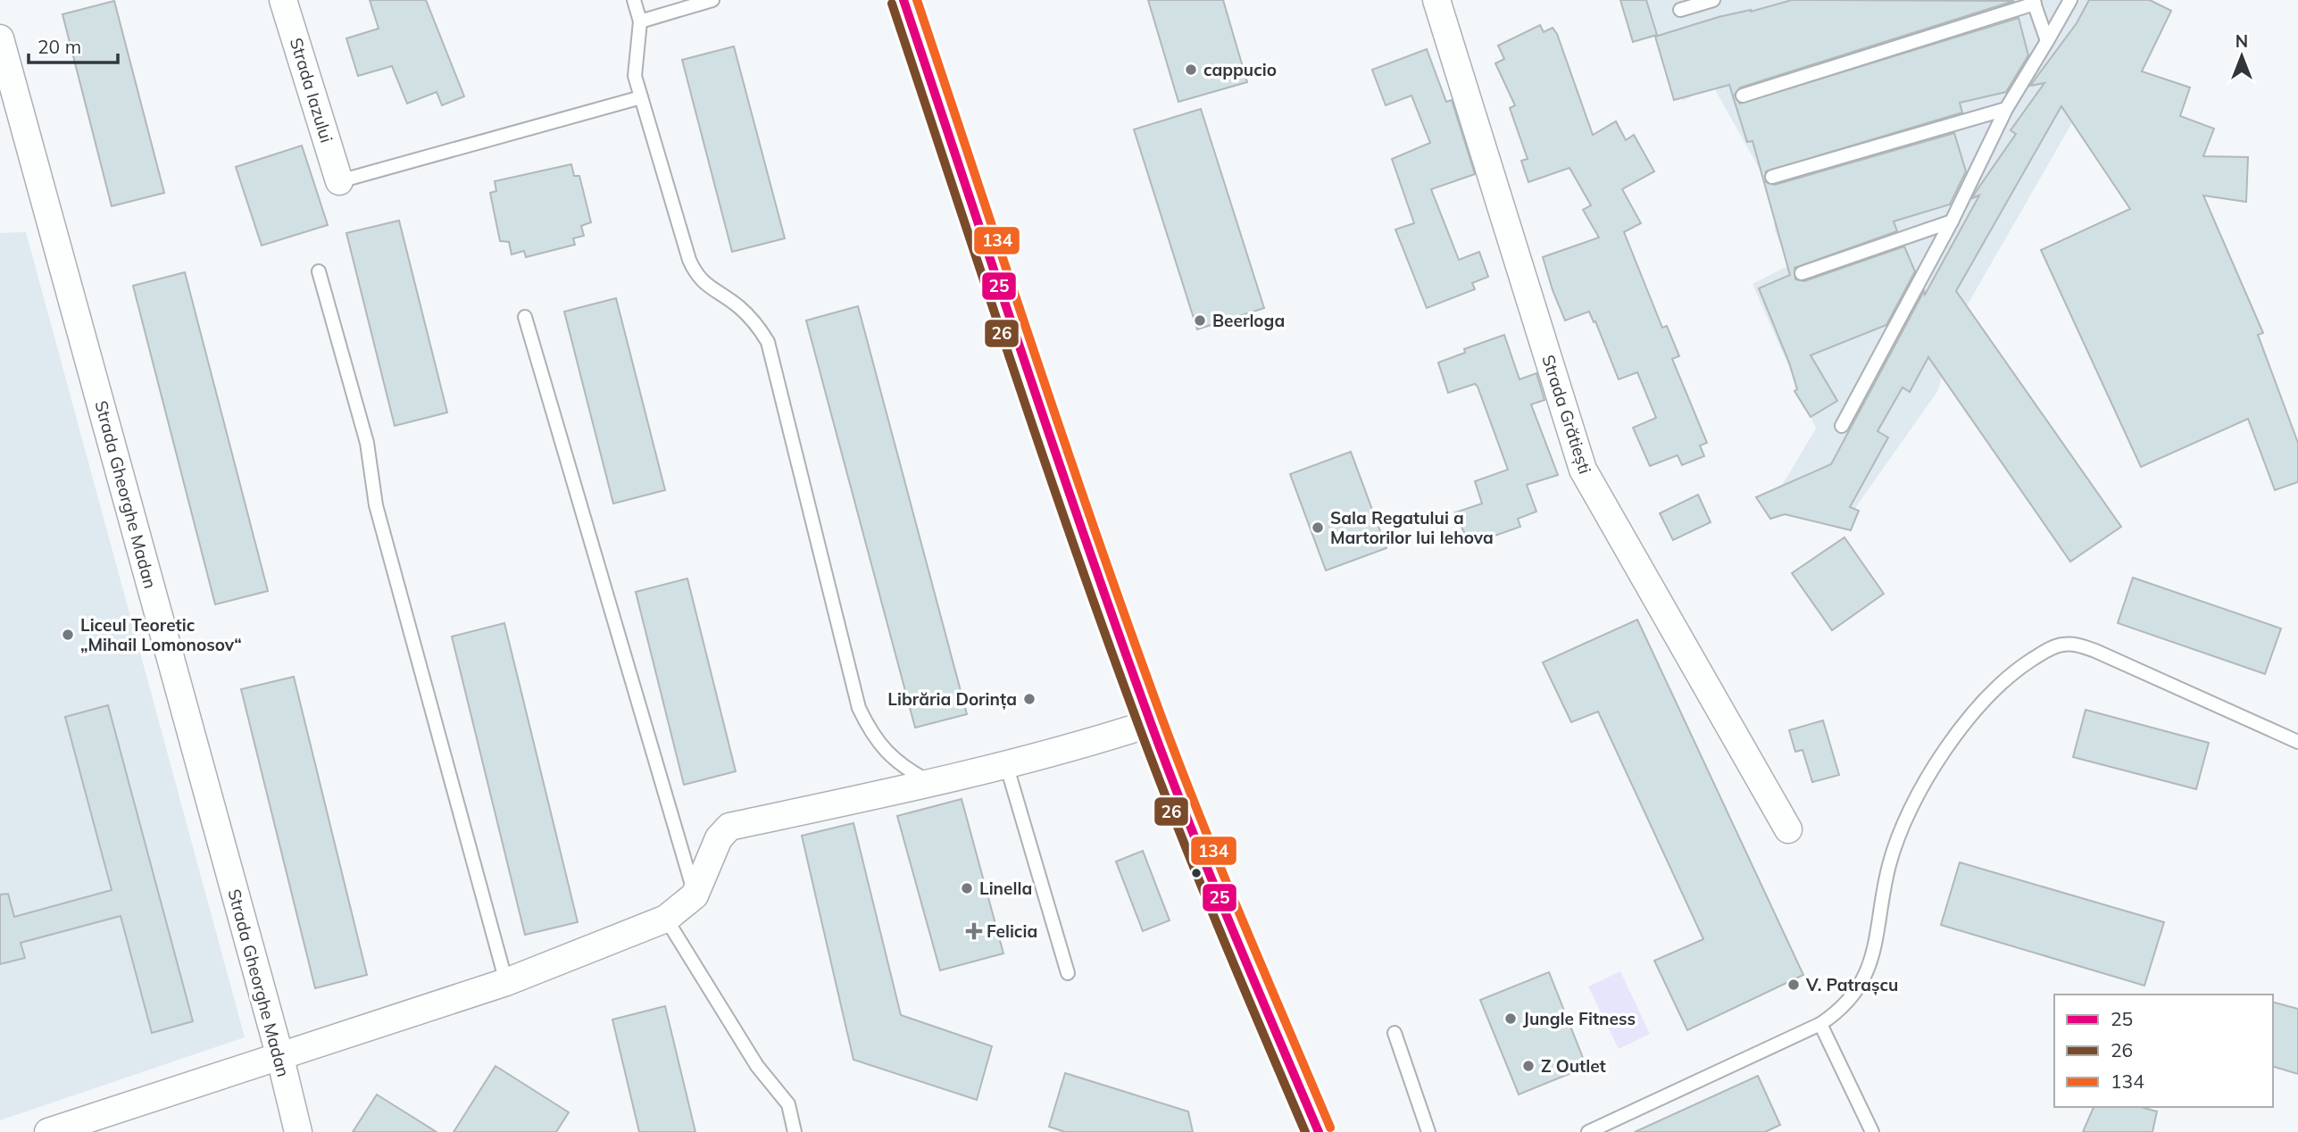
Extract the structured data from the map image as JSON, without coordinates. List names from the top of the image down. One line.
{"streets":{"street":["Strada Iazului","Strada Grătiești","Strada Gheorghe Madan"]},"places":{"other":["cappucio","Beerloga","Sala Regatului a Martorilor lui Iehova","Liceul Teoretic „Mihail Lomonosov“","Librăria Dorința","Linella","V. Patrașcu","Jungle Fitness","Z Outlet"],"health":["Felicia"]},"lines":["transit line 25","transit line 134","transit line 26"],"legend":["25","26","134"],"scale_bar":"20 m","north":"top"}
